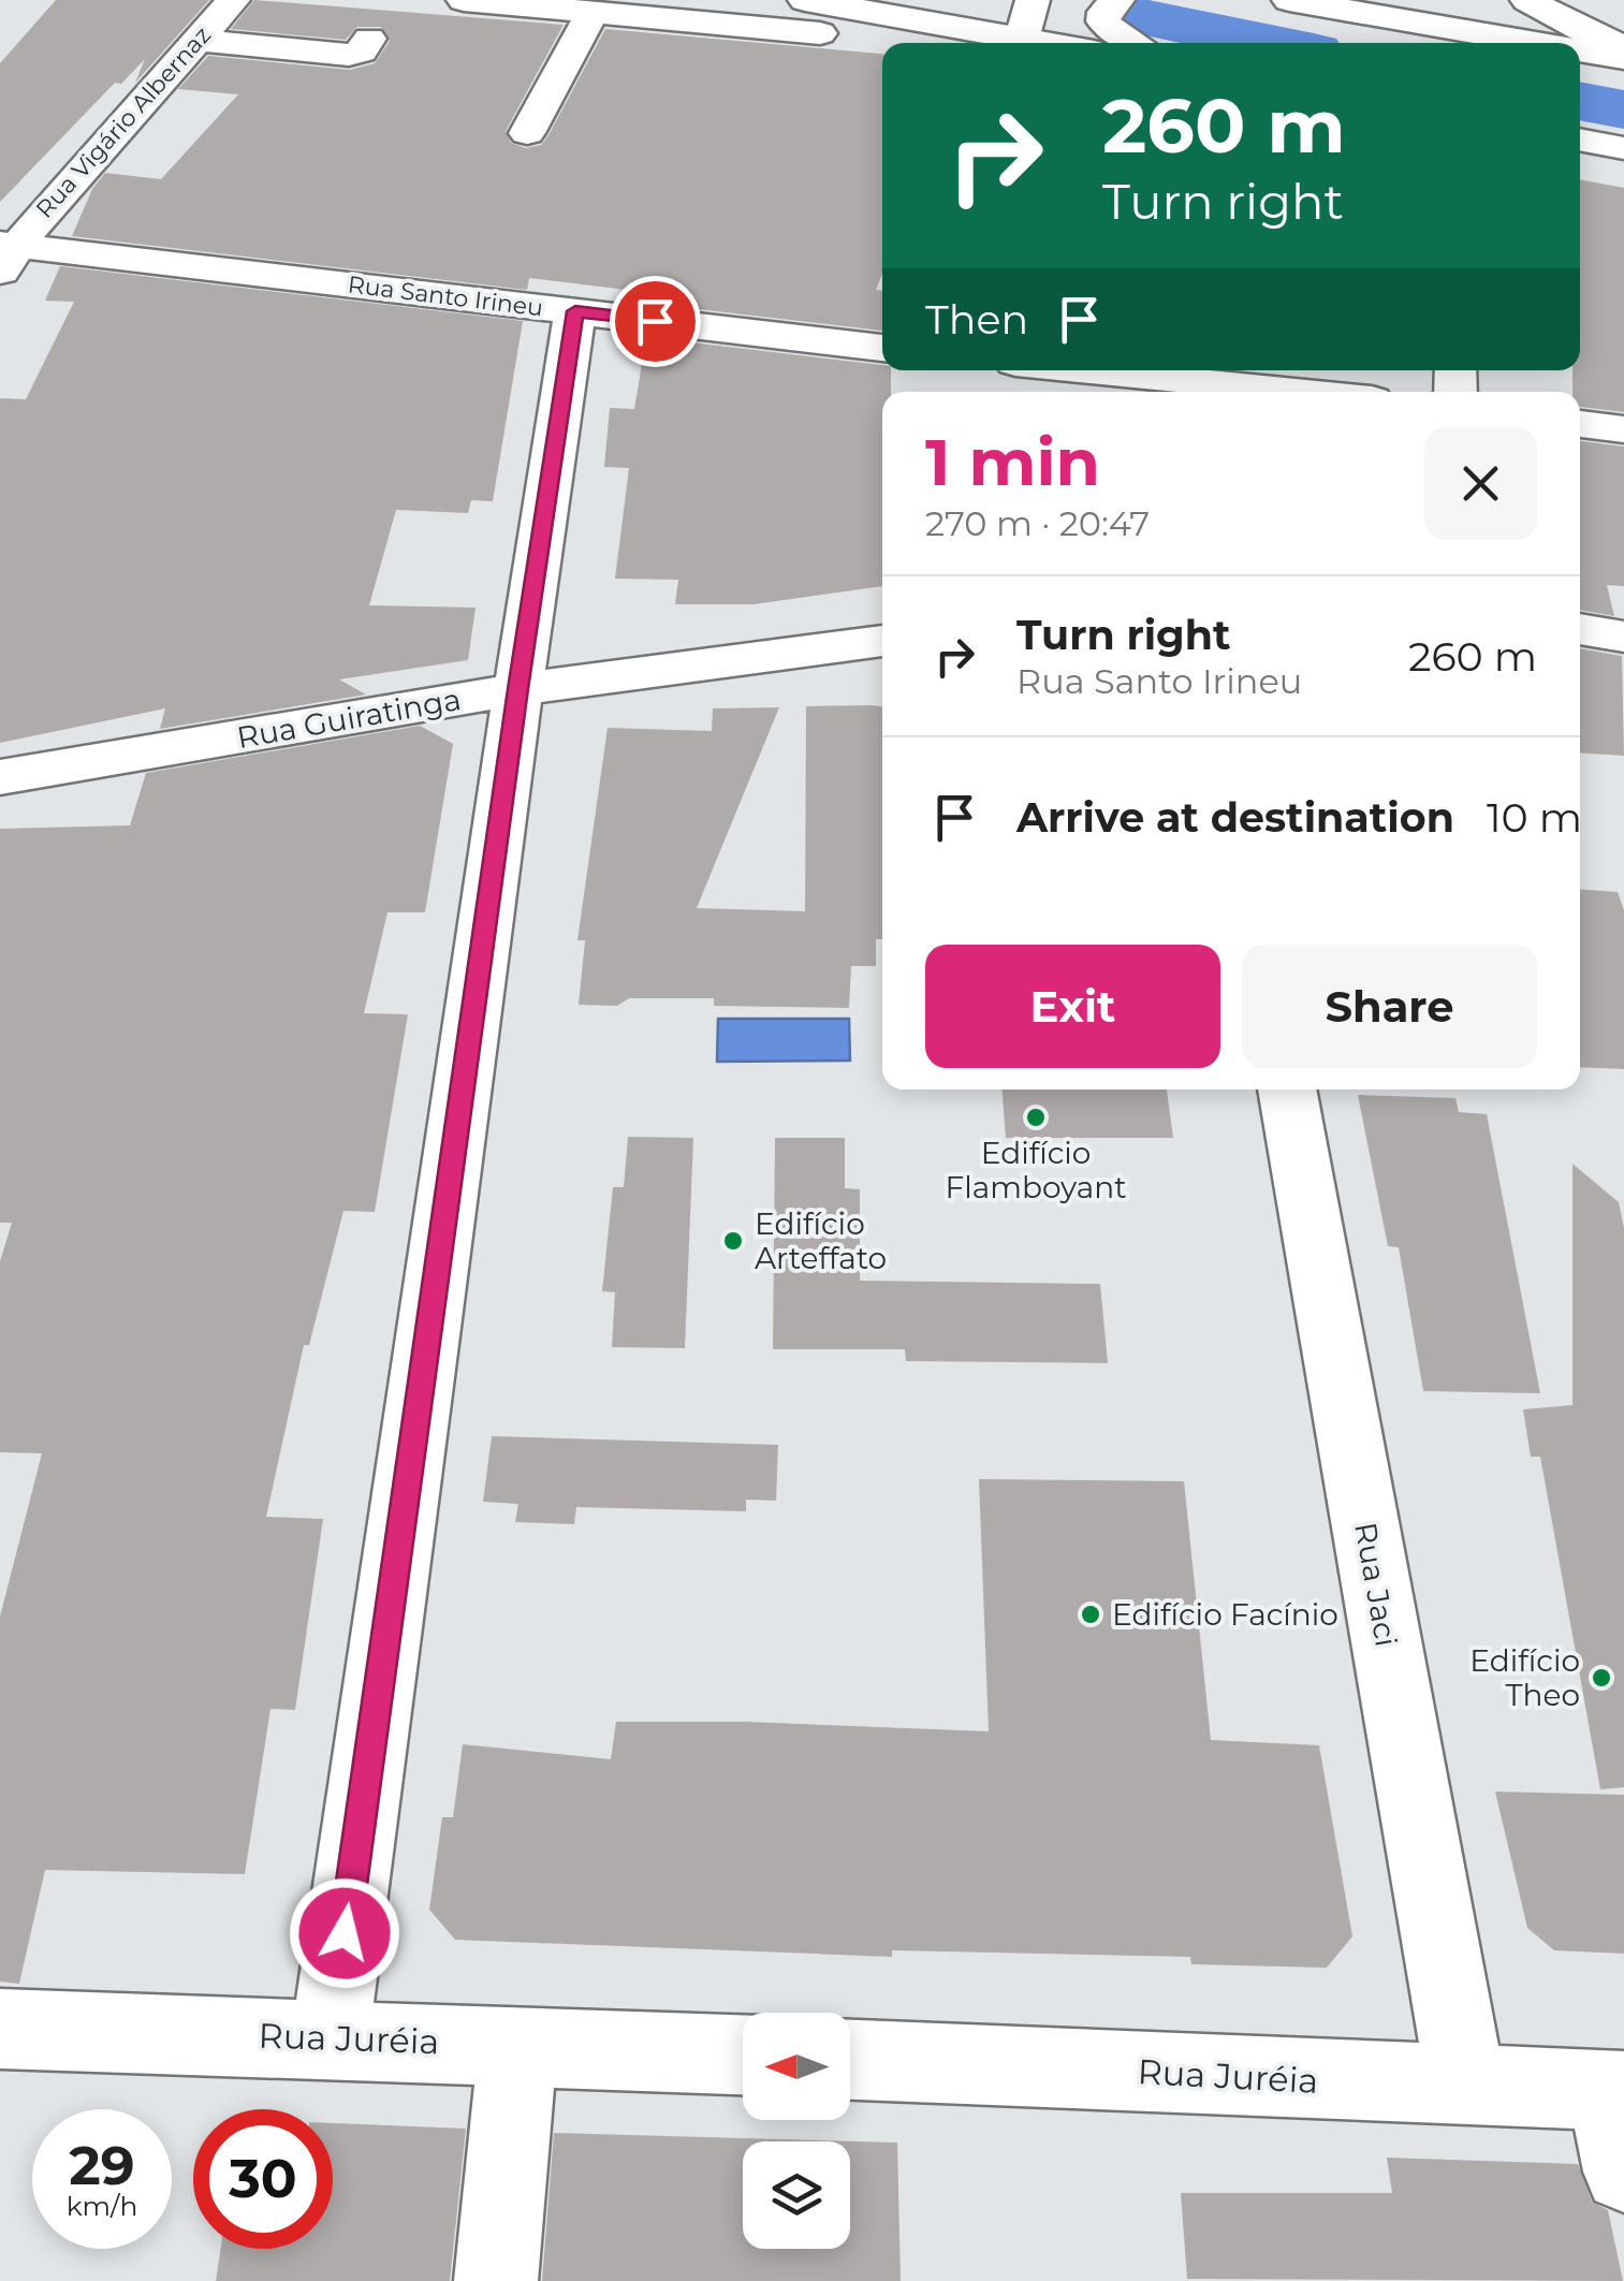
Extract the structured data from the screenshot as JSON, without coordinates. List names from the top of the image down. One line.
{"streets":{"street":["Rua Vigário Albernaz","Rua Santo Irineu","Rua Guiratinga","Rua Jaci","Rua Juréia"]},"crossings":[["Rua Vigário Albernaz","Rua Santo Irineu"],["Rua Jaci","Rua Juréia"]],"places":["Edifício Flamboyant","Edifício Arteffato","Edifício Facínio","Edifício Theo"],"north":"left","page":{"turn":["260 m","Turn right"],"then":"Then","heading":["1 min","270 m · 20:47"],"list":[{"name":"Turn right","note":"Rua Santo Irineu","value":"260 m"},{"name":"Arrive at destination","value":"10 m"}],"buttons":["Exit","Share"],"speed":"29 km/h","limit":"30"}}
